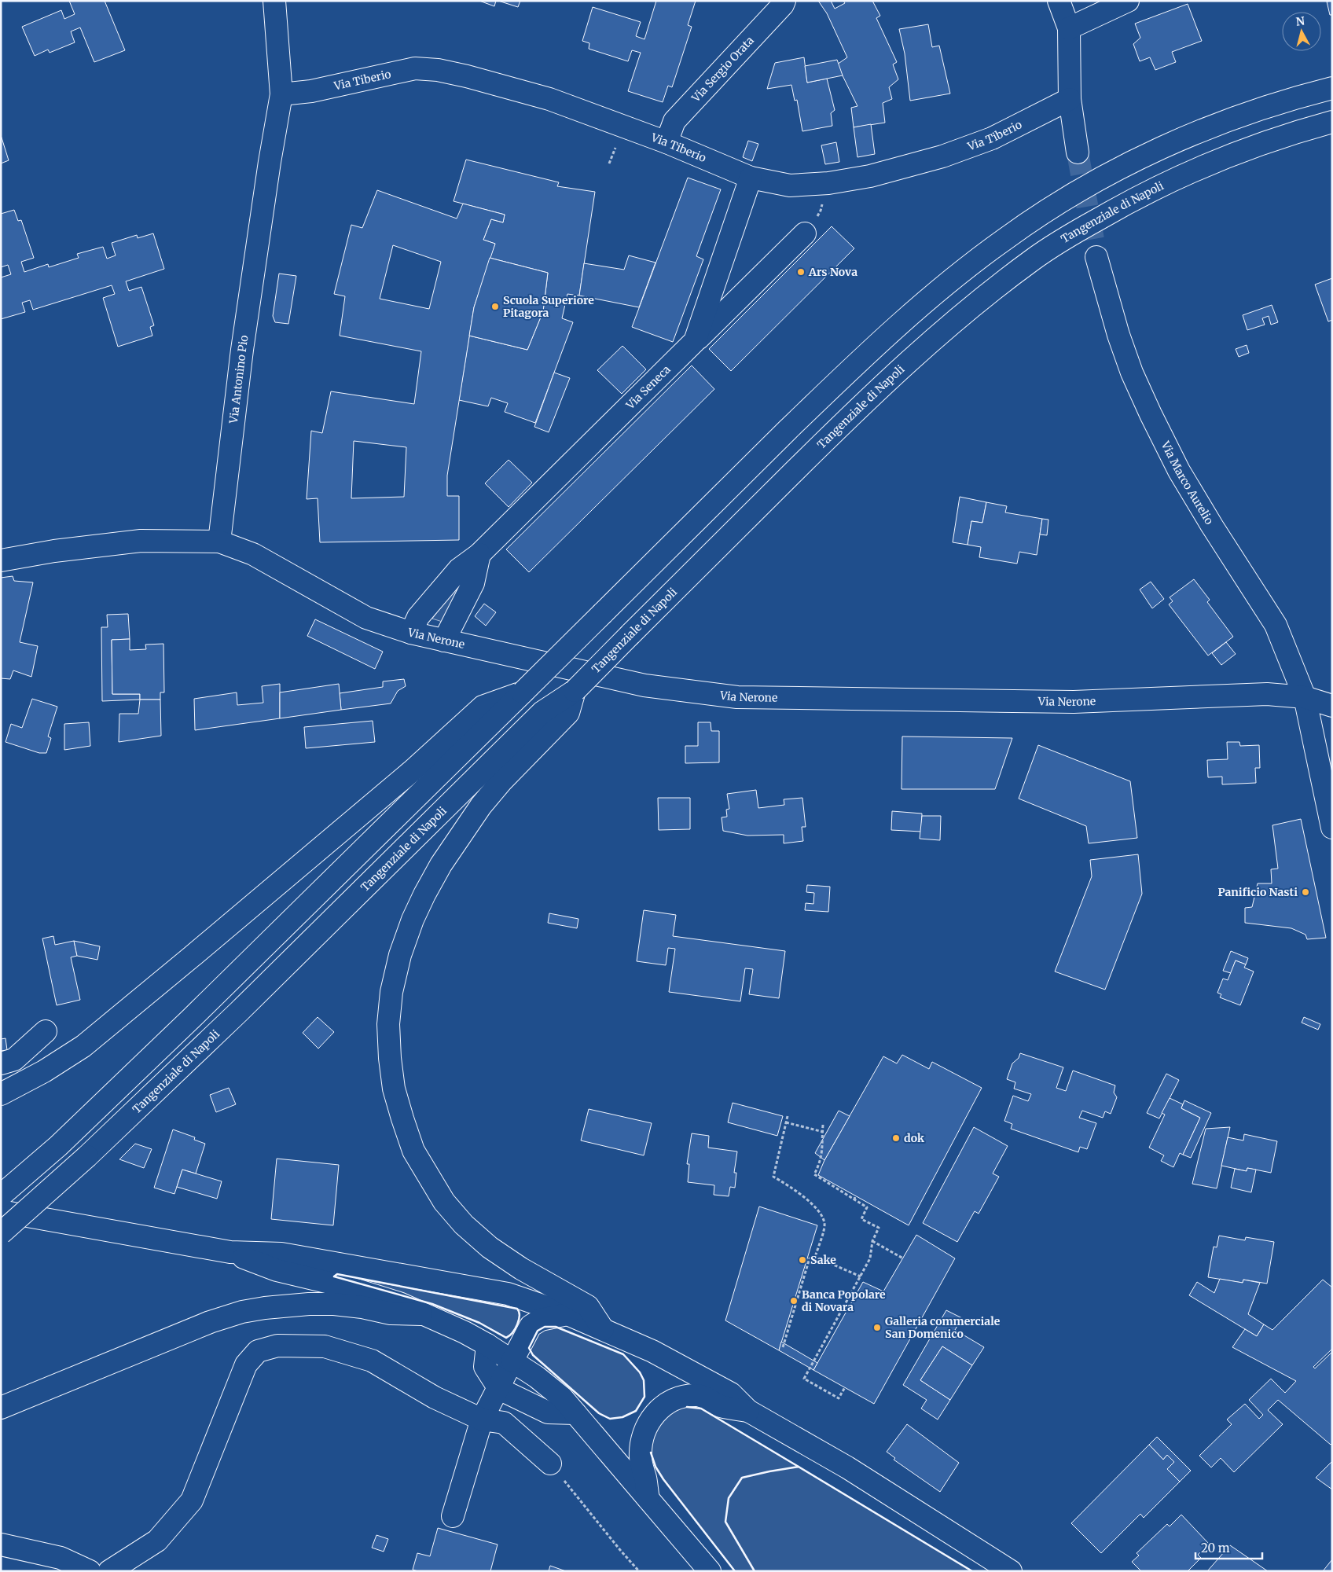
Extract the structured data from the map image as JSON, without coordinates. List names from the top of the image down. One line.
{"streets":{"main road":["Via Sergio Orata","Via Tiberio","Tangenziale di Napoli","Via Antonino Pio","Via Seneca","Via Marco Aurelio","Via Nerone"]},"crossings":[["Via Sergio Orata","Via Tiberio"],["Via Tiberio","Via Antonino Pio"],["Via Tiberio","Via Seneca"],["Via Antonino Pio","Via Nerone"],["Via Seneca","Via Nerone"],["Via Marco Aurelio","Via Nerone"]],"places":["Ars Nova","Scuola Superiore Pitagora","Panificio Nasti","dok","Sake","Banca Popolare di Novara","Galleria commerciale San Domenico"],"scale_bar":"20 m","north":"top"}
